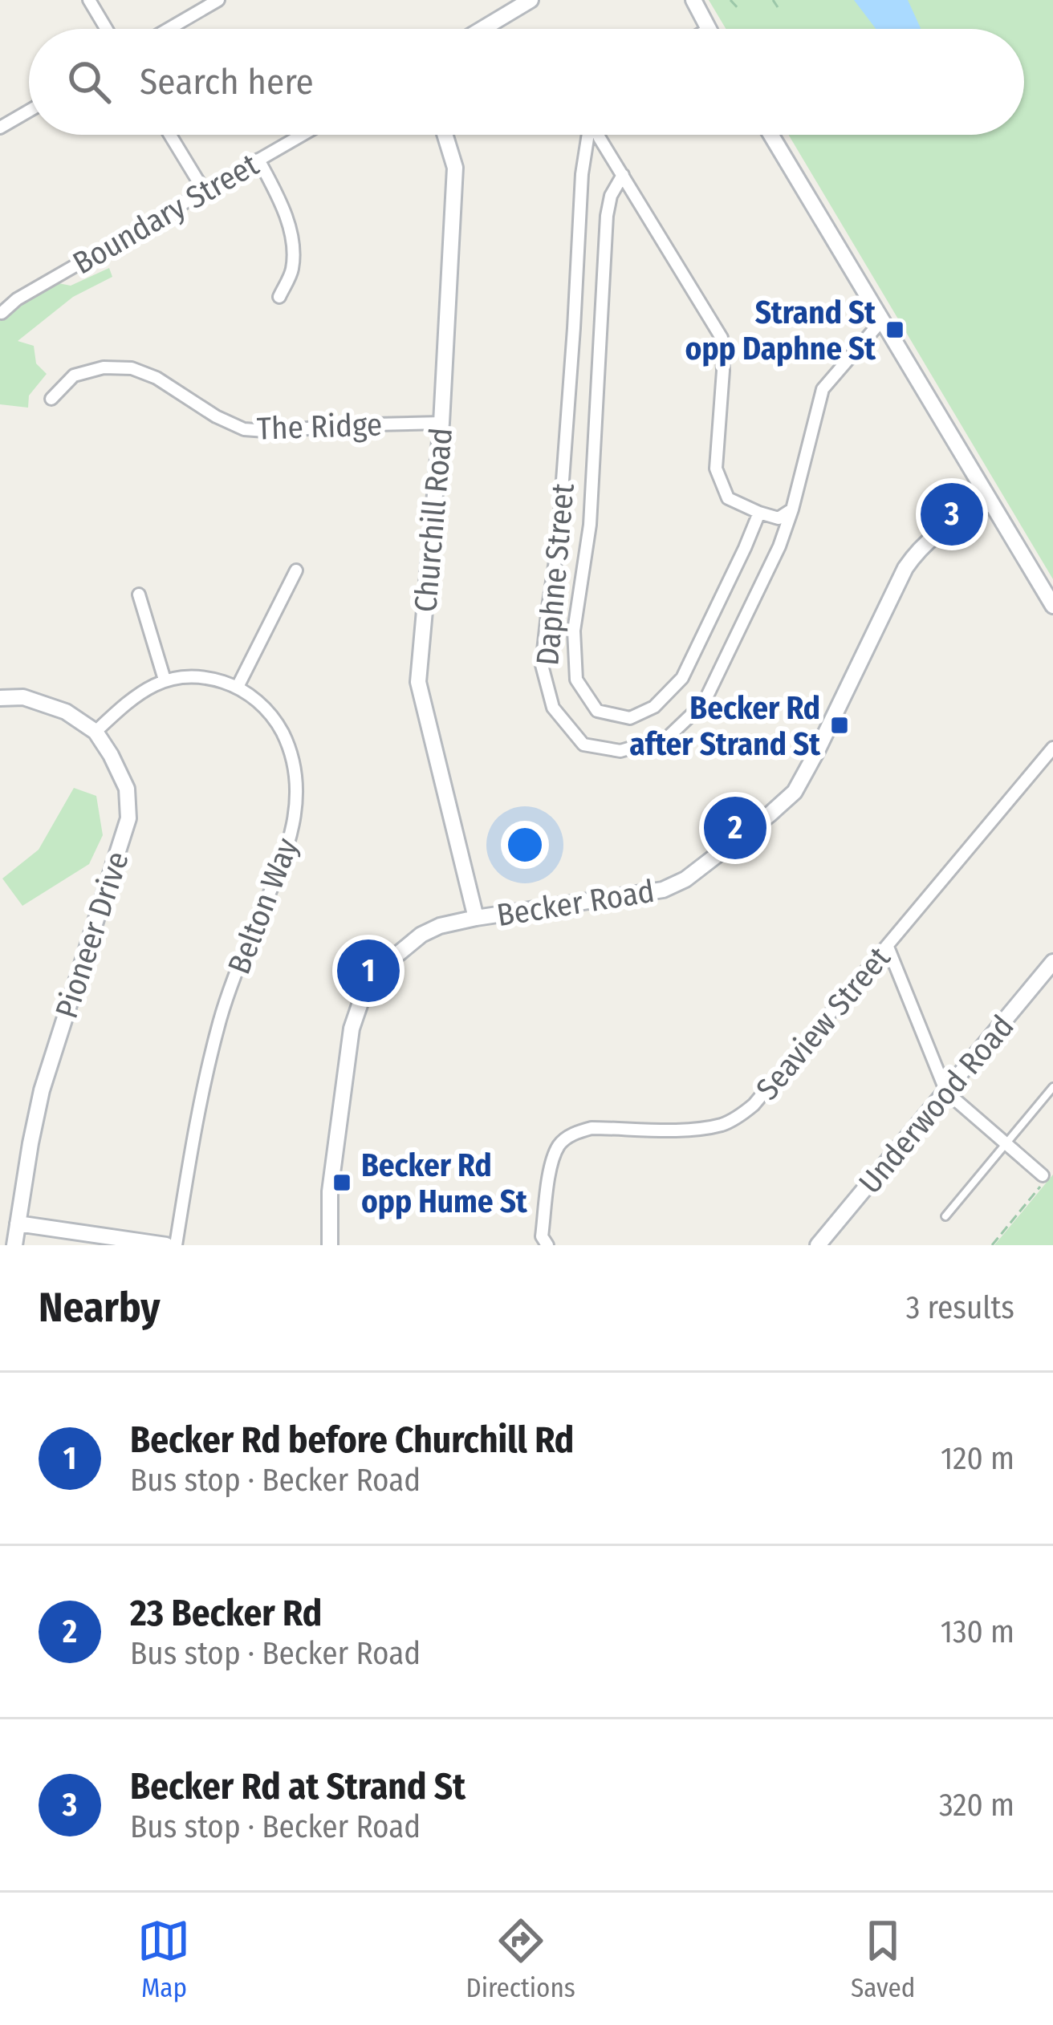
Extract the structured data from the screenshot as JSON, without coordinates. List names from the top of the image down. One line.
{"streets":{"street":["Boundary Street","The Ridge","Churchill Road","Daphne Street","Becker Road","Belton Way","Pioneer Drive","Seaview Street","Underwood Road"]},"crossings":[["The Ridge","Churchill Road"],["Churchill Road","Becker Road"]],"places":{"transit":["Strand St opp Daphne St","Becker Rd after Strand St","Becker Rd opp Hume St"]},"page":{"search":"Search here","pins":["3","2","1"],"heading":["Nearby","3 results"],"list":[{"mark":"1","name":"Becker Rd before Churchill Rd","note":"Bus stop · Becker Road","value":"120 m"},{"mark":"2","name":"23 Becker Rd","note":"Bus stop · Becker Road","value":"130 m"},{"mark":"3","name":"Becker Rd at Strand St","note":"Bus stop · Becker Road","value":"320 m"}],"nav":["Map","Directions","Saved"]}}
